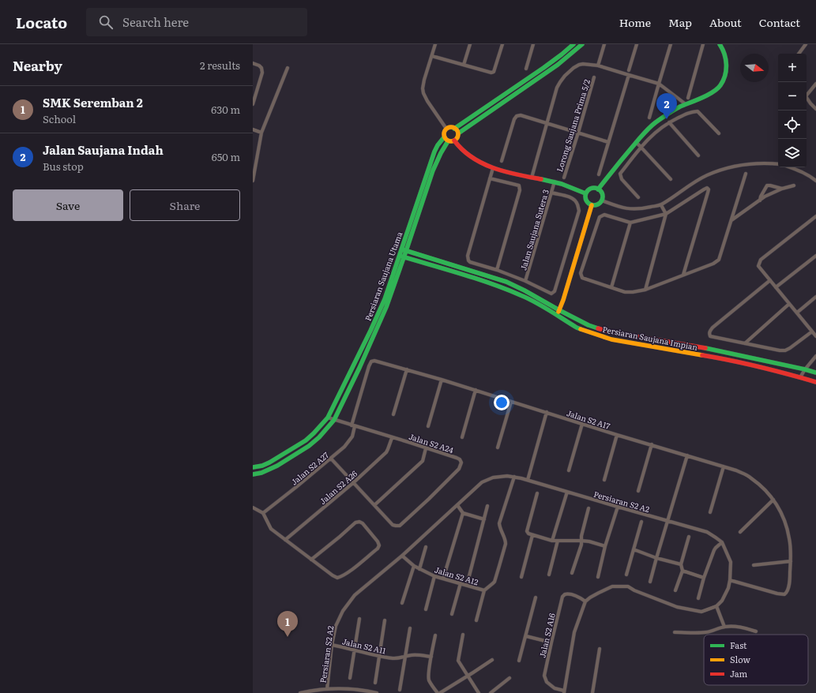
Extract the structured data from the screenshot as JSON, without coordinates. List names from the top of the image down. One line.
{"streets":{"street":["Lorong Saujana Prima 5/2","Jalan Saujana Sutera 3","Persiaran Saujana Utama","Persiaran Saujana Impian","Jalan S2 A17","Jalan S2 A24","Jalan S2 A27","Jalan S2 A26","Persiaran S2 A2","Jalan S2 A12","Jalan S2 A16","Jalan S2 A11"]},"crossings":[["Persiaran Saujana Utama","Persiaran Saujana Impian"],["Persiaran Saujana Utama","Jalan S2 A24"],["Jalan S2 A17","Jalan S2 A24"],["Jalan S2 A17","Jalan S2 A27"],["Jalan S2 A24","Jalan S2 A27"],["Jalan S2 A24","Jalan S2 A26"],["Persiaran S2 A2","Jalan S2 A12"],["Persiaran S2 A2","Jalan S2 A11"]],"legend":["Fast","Slow","Jam"],"north":"right","page":{"header":"Locato","search":"Search here","nav":["Home","Map","About","Contact"],"heading":["Nearby","2 results"],"map_buttons":["+","−"],"list":[{"mark":"1","name":"SMK Seremban 2","note":"School","value":"630 m"},{"mark":"2","name":"Jalan Saujana Indah","note":"Bus stop","value":"650 m"}],"pins":["2","1"],"buttons":["Save","Share"]}}
